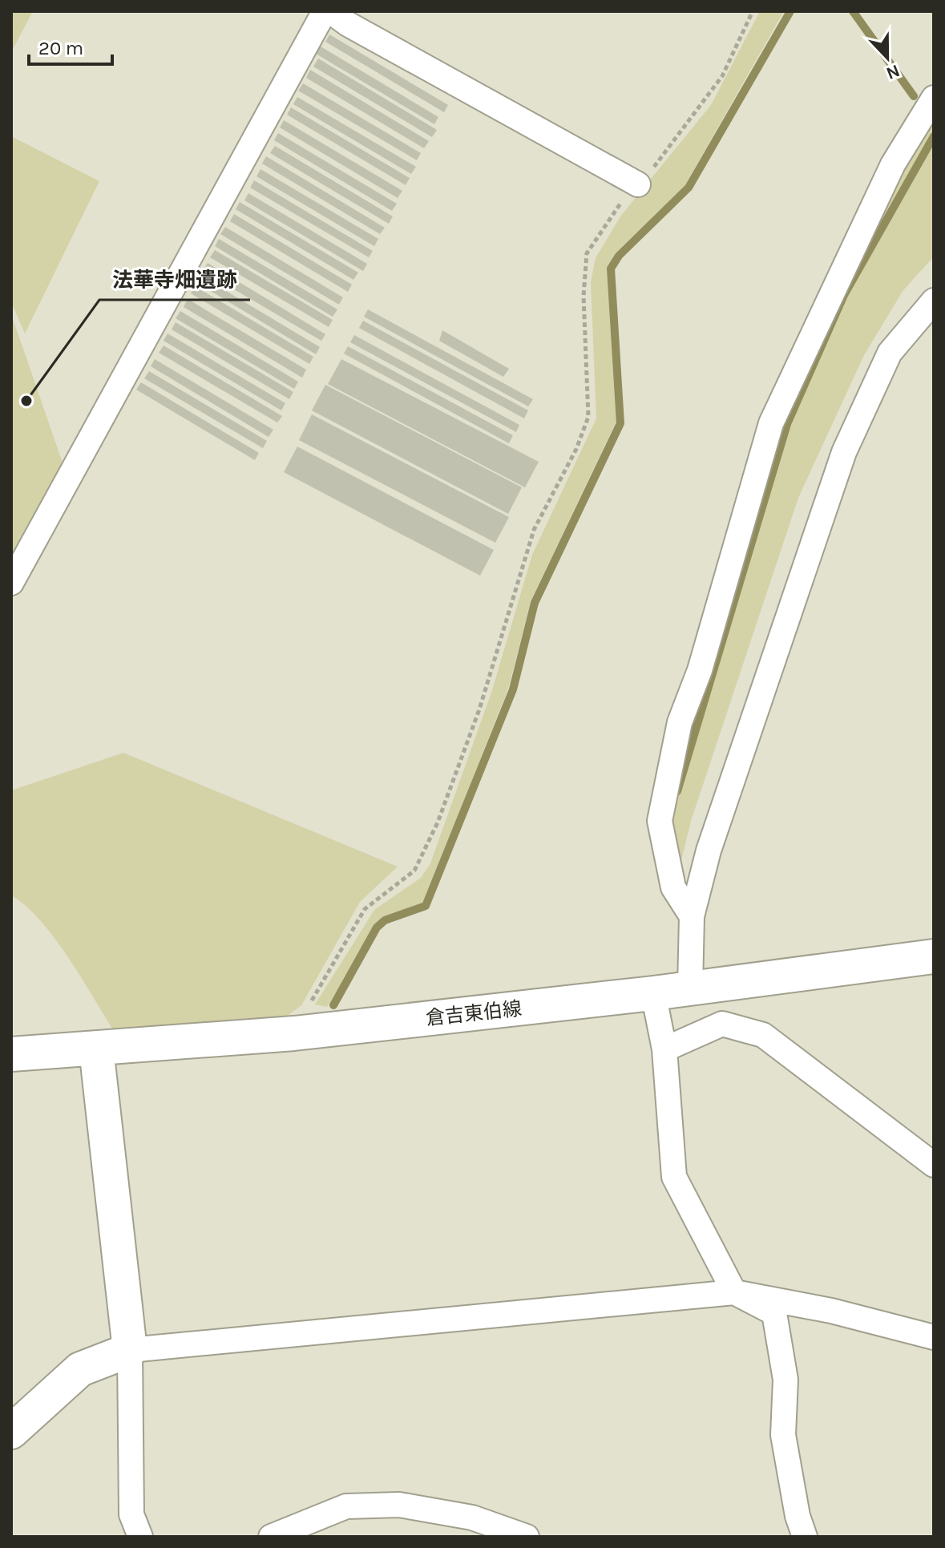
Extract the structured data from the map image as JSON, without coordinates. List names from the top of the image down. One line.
{"streets":{"main road":["倉吉東伯線"]},"places":["法華寺畑遺跡"],"scale_bar":"20 m","north":"bottom"}
